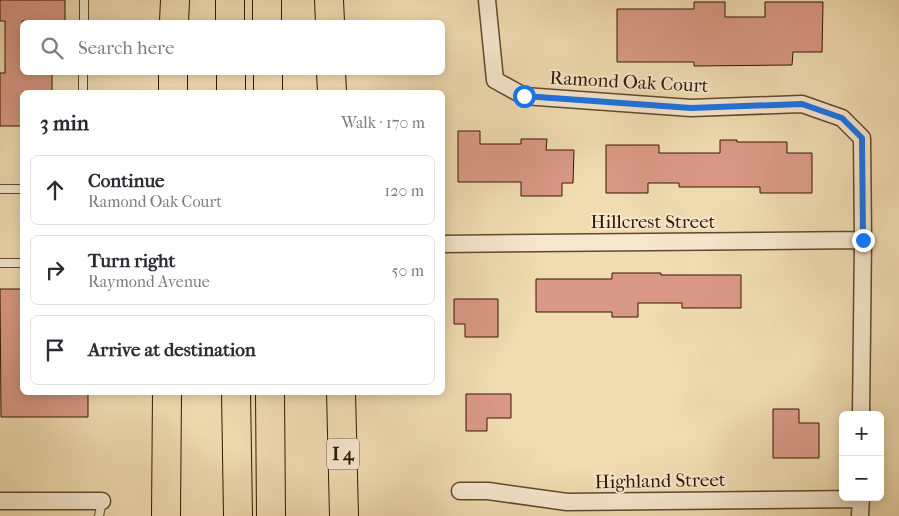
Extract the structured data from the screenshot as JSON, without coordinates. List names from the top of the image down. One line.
{"streets":{"highway":["I 4"],"street":["Ramond Oak Court","Hillcrest Street","Highland Street"]},"crossings":[["Ramond Oak Court","Hillcrest Street"]],"page":{"search":"Search here","heading":["3 min","Walk · 170 m"],"list":[["Continue","Ramond Oak Court","120 m"],["Turn right","Raymond Avenue","50 m"],"Arrive at destination"],"map_buttons":["+","−"]}}
